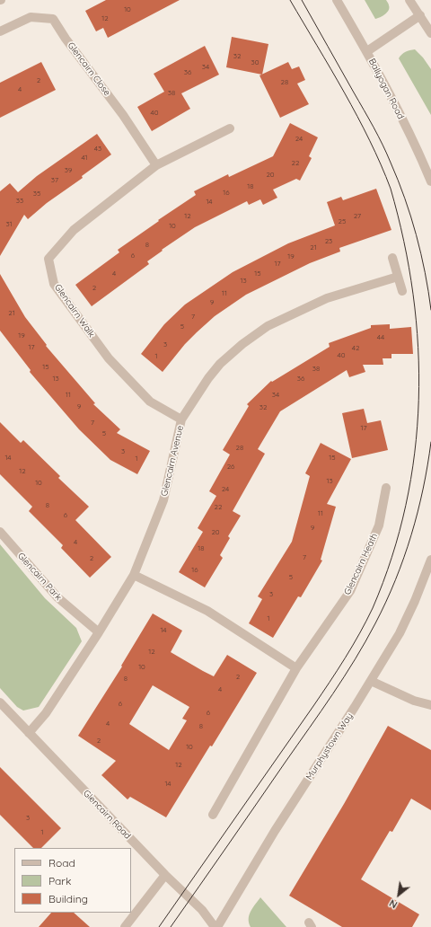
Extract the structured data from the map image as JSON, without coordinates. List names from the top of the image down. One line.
{"streets":{"street":["Glencairn Close","Ballyogan Road","Glencairn Walk","Glencairn Avenue","Glencairn Heath","Glencairn Park","Murphystown Way","Glencairn Road"]},"crossings":[["Glencairn Close","Glencairn Walk"],["Glencairn Walk","Glencairn Avenue"],["Glencairn Avenue","Glencairn Park"],["Glencairn Avenue","Glencairn Road"],["Murphystown Way","Glencairn Road"]],"house_numbers":["10","12","32","30","34","36","2","28","4","38","40","24","43","41","22","39","20","37","18","16","35","33","14","12","27","25","31","10","23","8","21","6","19","17","4","15","13","2","11","9","21","7","5","19","44","3","17","42","40","1","15","38","13","36","11","34","9","32","7","17","5","28","3","14","15","1","26","12","13","10","24","8","22","11","6","9","20","4","18","7","2","16","5","3","1","14","12","10","2","8","4","6","6","4","8","2","10","12","14","3","1"],"legend":["Road","Park","Building"],"north":"bottom left"}
